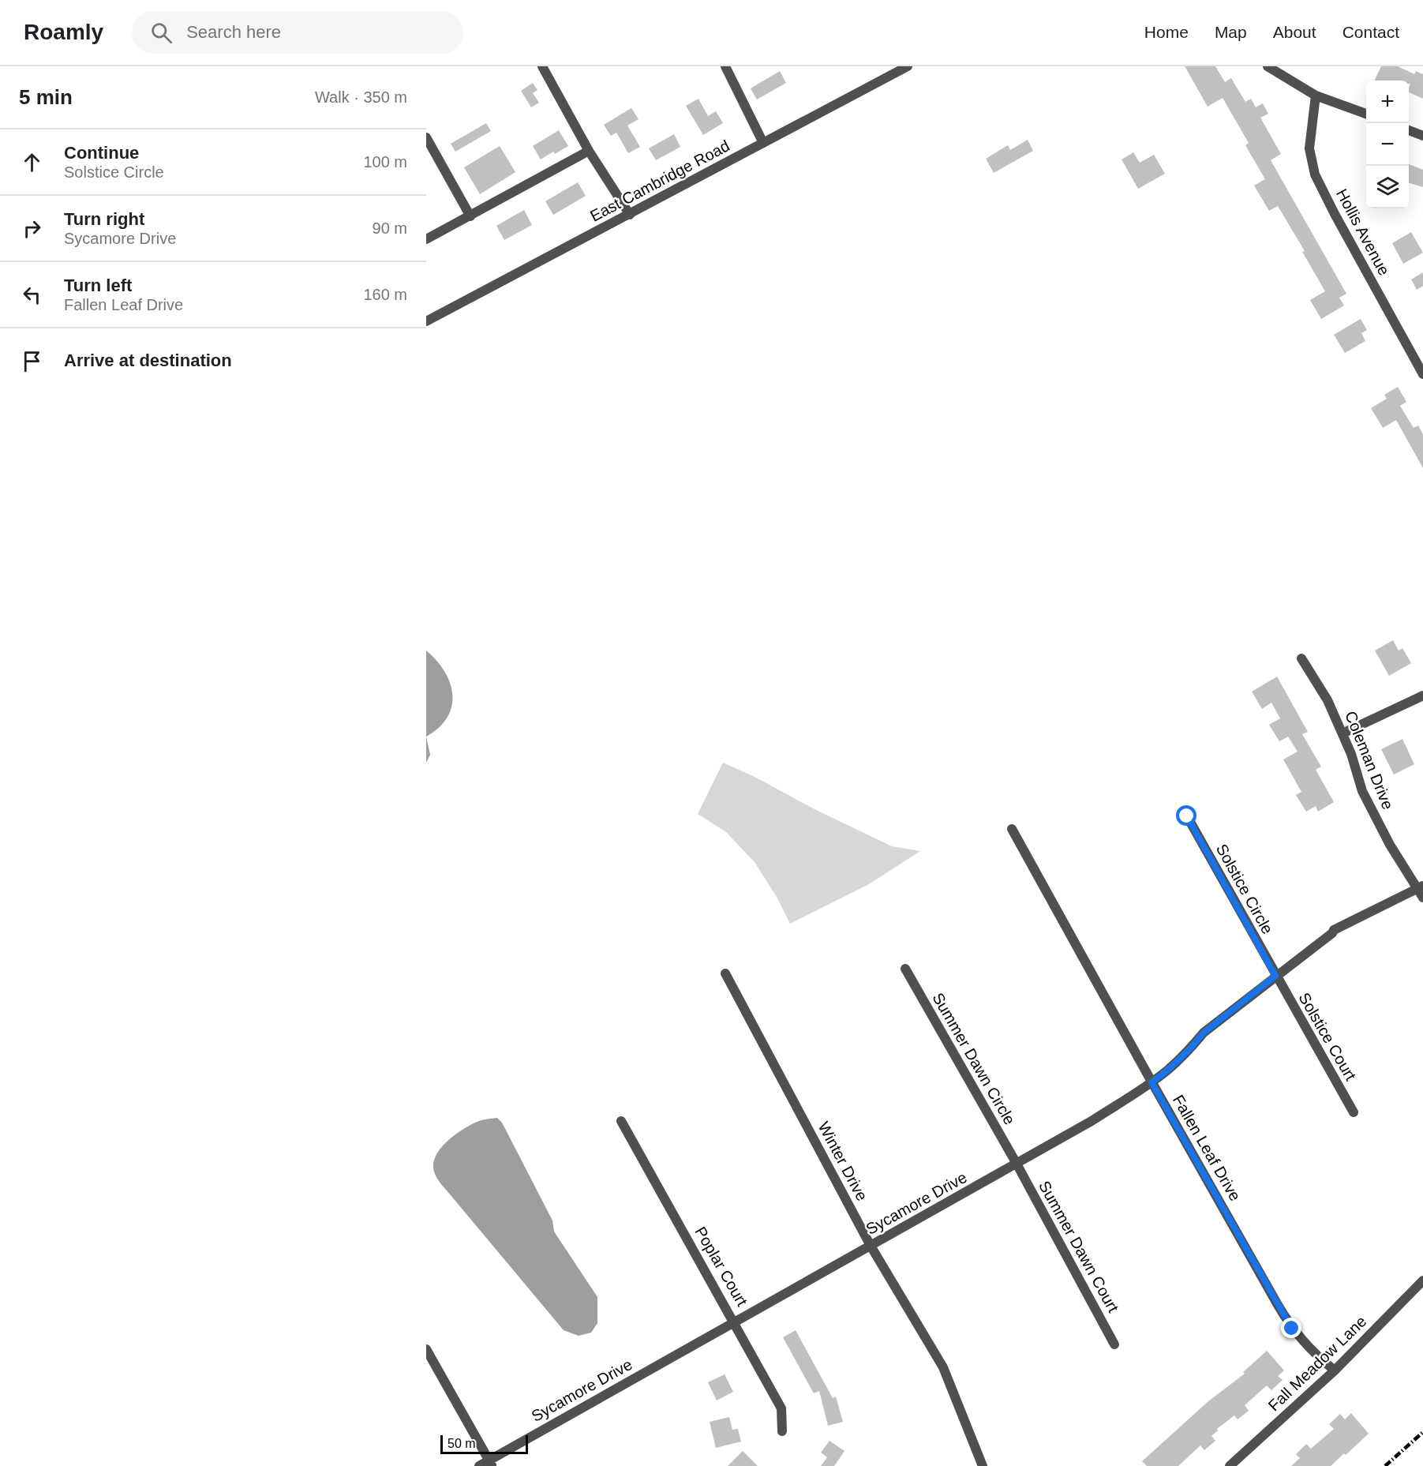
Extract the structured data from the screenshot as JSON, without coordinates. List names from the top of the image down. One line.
{"streets":{"street":["East Cambridge Road","Hollis Avenue","Coleman Drive","Solstice Circle","Solstice Court","Summer Dawn Circle","Fallen Leaf Drive","Winter Drive","Sycamore Drive","Summer Dawn Court","Poplar Court","Fall Meadow Lane"]},"crossings":[["Coleman Drive","Sycamore Drive"],["Solstice Circle","Solstice Court"],["Solstice Circle","Sycamore Drive"],["Solstice Court","Sycamore Drive"],["Summer Dawn Circle","Sycamore Drive"],["Summer Dawn Circle","Summer Dawn Court"],["Fallen Leaf Drive","Sycamore Drive"],["Fallen Leaf Drive","Fall Meadow Lane"],["Winter Drive","Sycamore Drive"],["Sycamore Drive","Summer Dawn Court"],["Sycamore Drive","Poplar Court"]],"scale_bar":"50 m","page":{"header":"Roamly","search":"Search here","nav":["Home","Map","About","Contact"],"heading":["5 min","Walk · 350 m"],"map_buttons":["+","−"],"list":[["Continue","Solstice Circle","100 m"],["Turn right","Sycamore Drive","90 m"],["Turn left","Fallen Leaf Drive","160 m"],"Arrive at destination"],"scale":"50 m"}}
